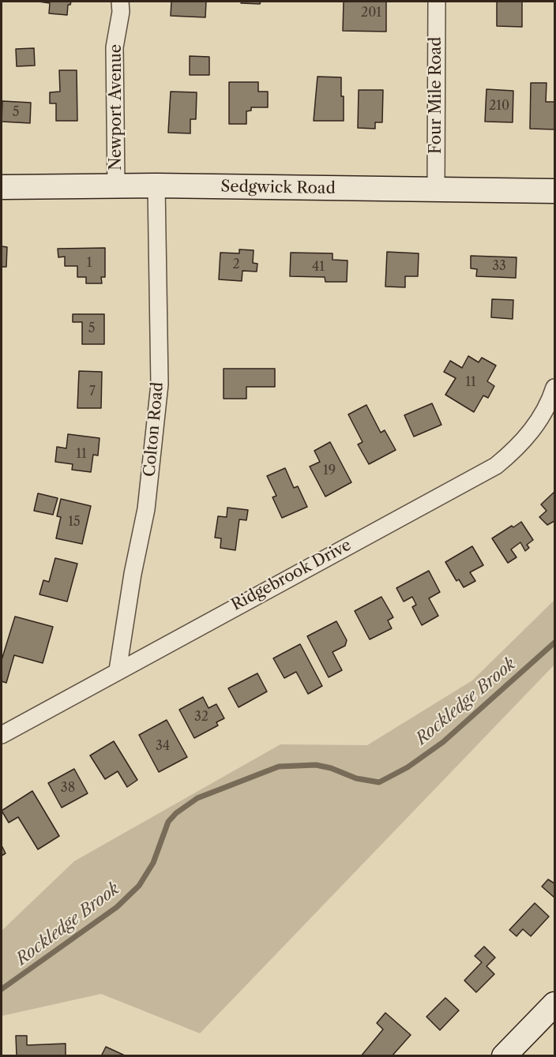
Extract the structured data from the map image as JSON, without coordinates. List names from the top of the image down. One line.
{"streets":{"main road":["Sedgwick Road"],"street":["Four Mile Road","Newport Avenue","Colton Road","Ridgebrook Drive"]},"crossings":[["Four Mile Road","Sedgwick Road"],["Newport Avenue","Sedgwick Road"],["Sedgwick Road","Colton Road"],["Colton Road","Ridgebrook Drive"]],"water":["Rockledge Brook"],"house_numbers":["201","210","5","1","2","33","41","5","11","7","11","19","15","32","34","38"]}
